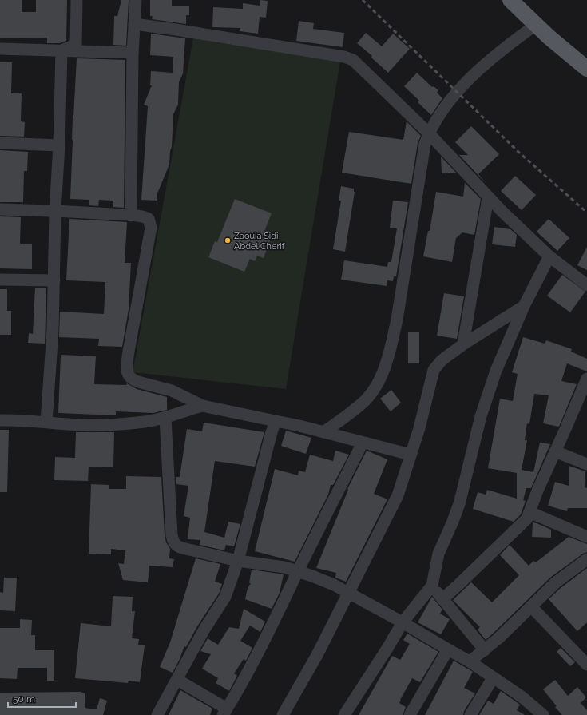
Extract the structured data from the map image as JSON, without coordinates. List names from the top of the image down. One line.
{"places":["Zaouia Sidi Abdel Cherif"],"scale_bar":"50 m"}
